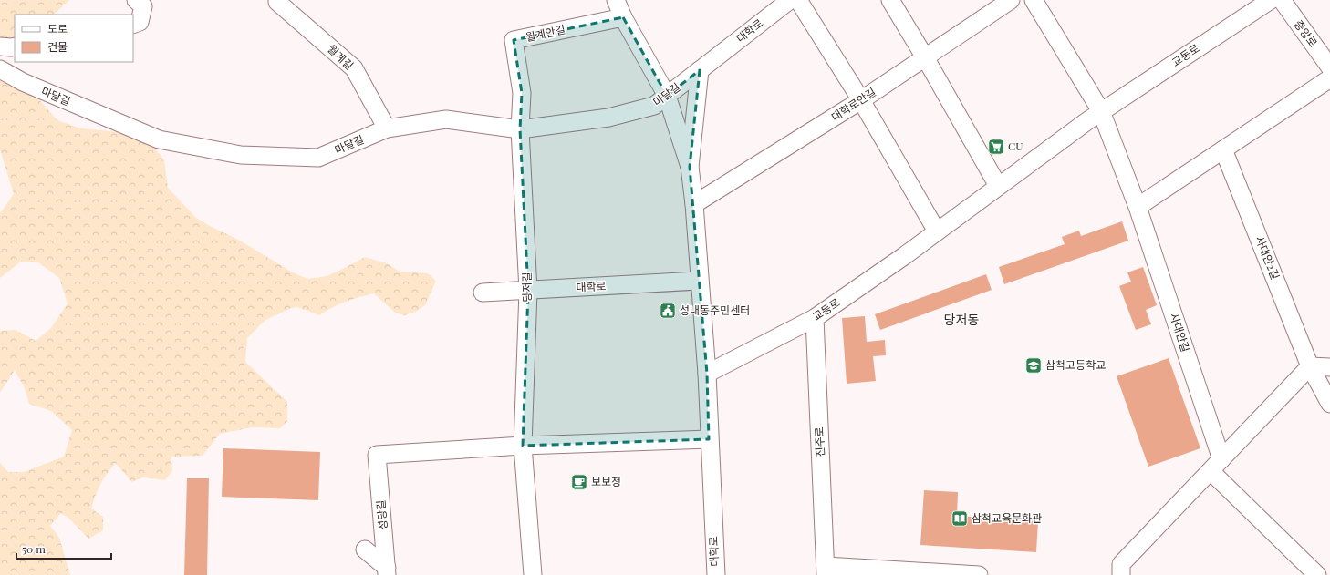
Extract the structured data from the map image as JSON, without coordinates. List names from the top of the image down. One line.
{"streets":{"street":["대학로","월계안길","중앙로","교동로","월계길","마달길","대학로안길","사대안2길","당저길","사대안길","진주로","성당길"]},"crossings":[["대학로","교동로"],["대학로","마달길"],["대학로","대학로안길"],["대학로","당저길"],["월계안길","마달길"],["월계안길","당저길"],["교동로","진주로"],["월계길","마달길"],["마달길","당저길"],["당저길","성당길"]],"districts":["당저동"],"places":{"supermarket":["CU"],"public building":["성내동주민센터"],"school or university":["삼척고등학교"],"cafe":["보보정"],"library":["삼척교육문화관"]},"legend":["도로","건물"],"scale_bar":"50 m"}
